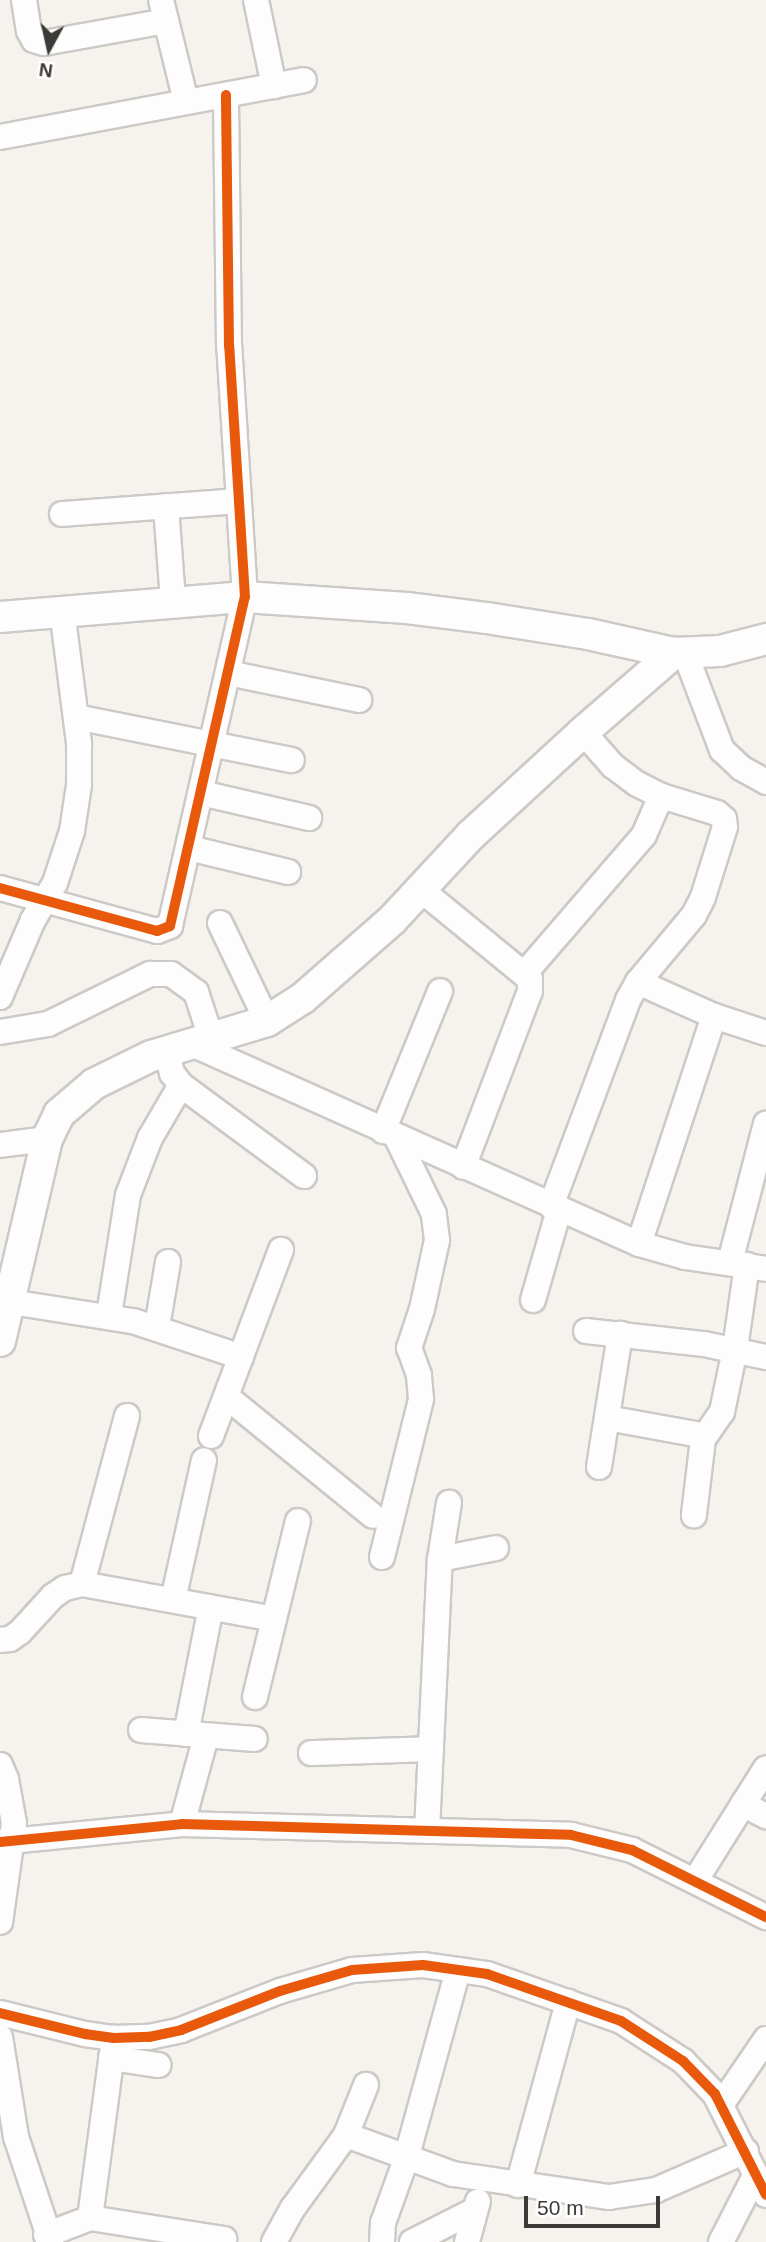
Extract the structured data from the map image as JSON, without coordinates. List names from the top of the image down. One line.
{"scale_bar":"50 m","north":"bottom"}
